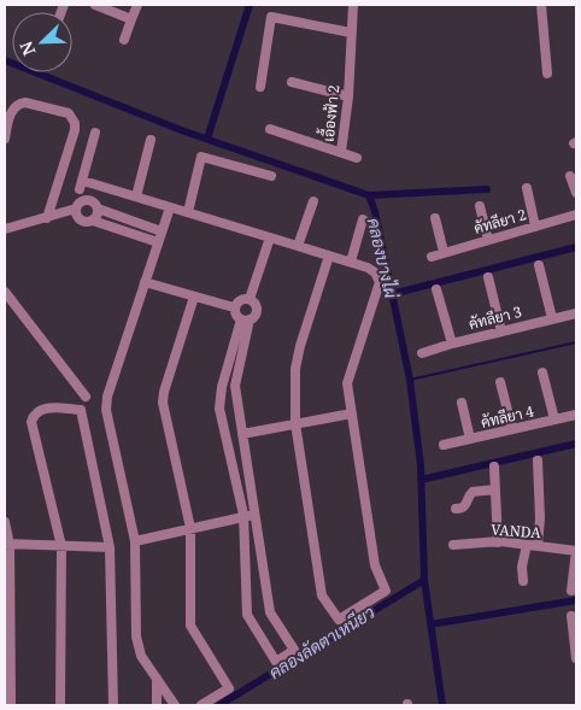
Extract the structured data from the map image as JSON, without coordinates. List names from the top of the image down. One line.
{"streets":{"street":["เอื้องฟ้า 2","คัทลียา 2","คัทลียา 3","คัทลียา 4","VANDA"]},"water":["คลองบางไผ่","คลองลัดตาเหนียว"],"north":"bottom left"}
